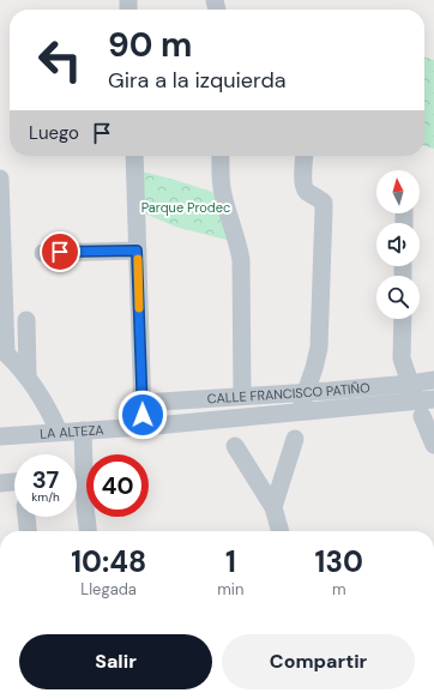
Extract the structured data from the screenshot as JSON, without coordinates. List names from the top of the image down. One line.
{"streets":{"street":["CALLE FRANCISCO PATIÑO","LA ALTEZA"]},"crossings":[["CALLE FRANCISCO PATIÑO","LA ALTEZA"]],"parks":["Parque Prodec"],"north":"top","page":{"turn":["90 m","Gira a la izquierda"],"then":"Luego","speed":"37 km/h","limit":"40","eta":["10:48","Llegada","1","min","130","m"],"buttons":["Salir","Compartir"]}}
